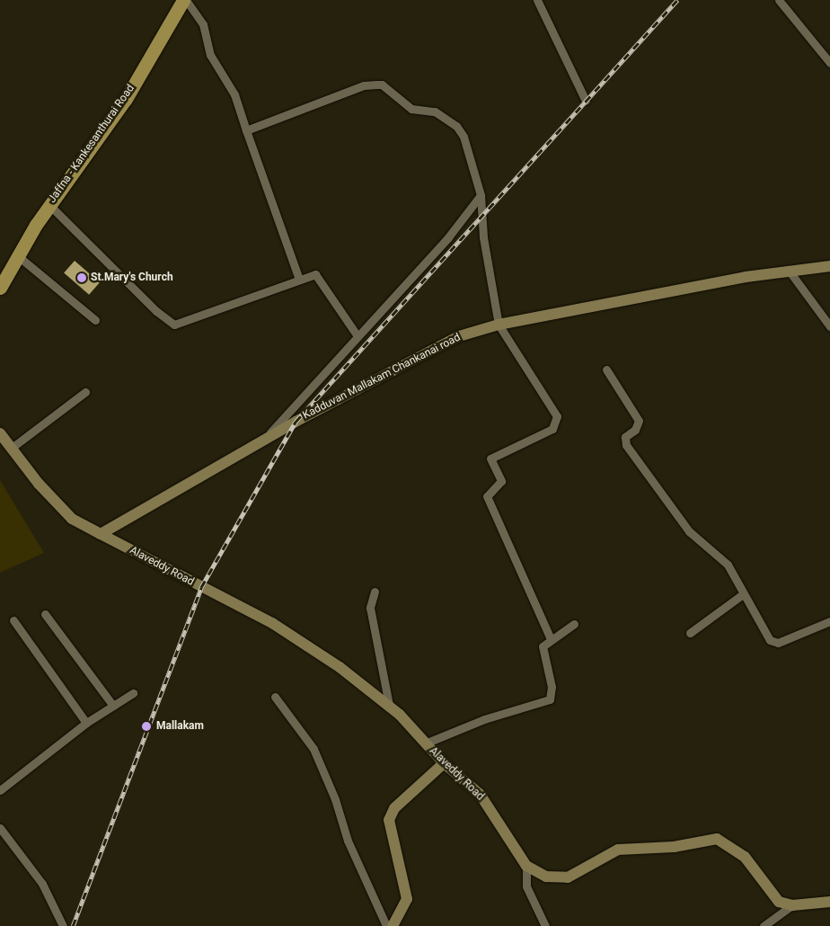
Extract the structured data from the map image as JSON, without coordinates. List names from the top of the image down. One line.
{"streets":{"main road":["Jaffna - Kankesanthurai Road"],"street":["Kadduvan Mallakam Chankanai road","Alaveddy Road"]},"crossings":[["Kadduvan Mallakam Chankanai road","Alaveddy Road"]],"places":["St.Mary's Church","Mallakam"]}
